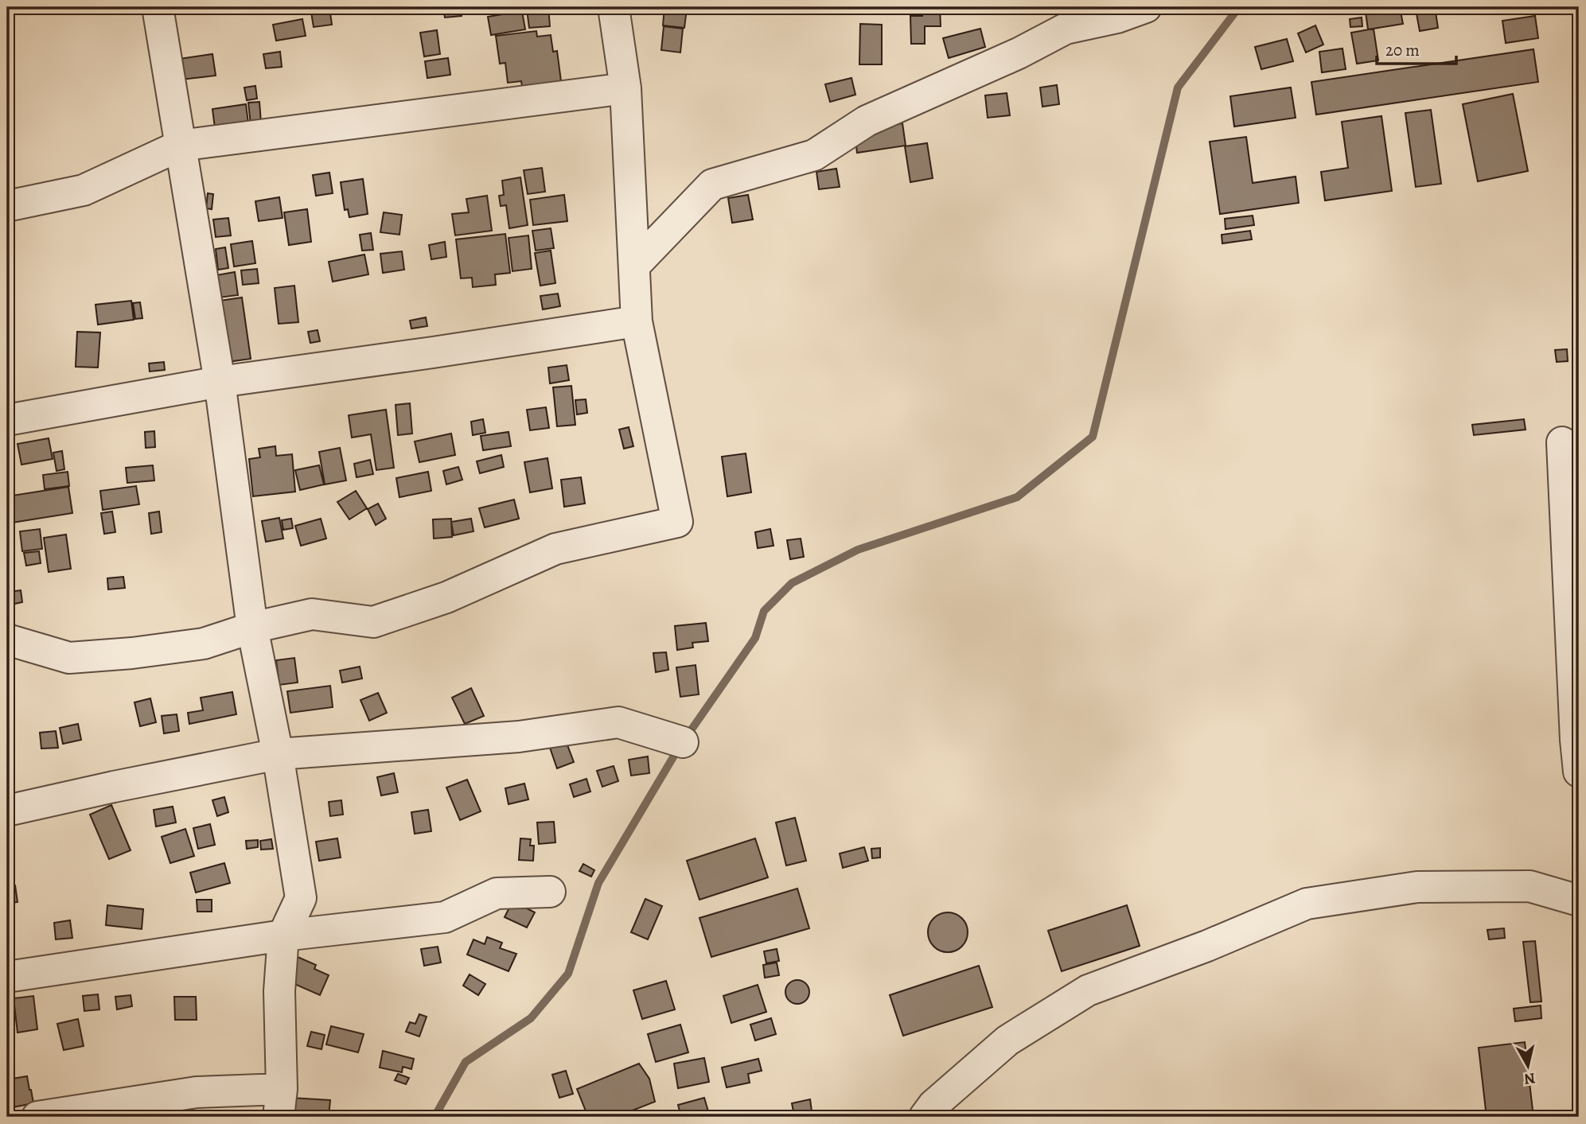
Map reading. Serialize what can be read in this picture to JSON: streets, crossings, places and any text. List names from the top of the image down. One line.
{"scale_bar":"20 m","north":"bottom"}
